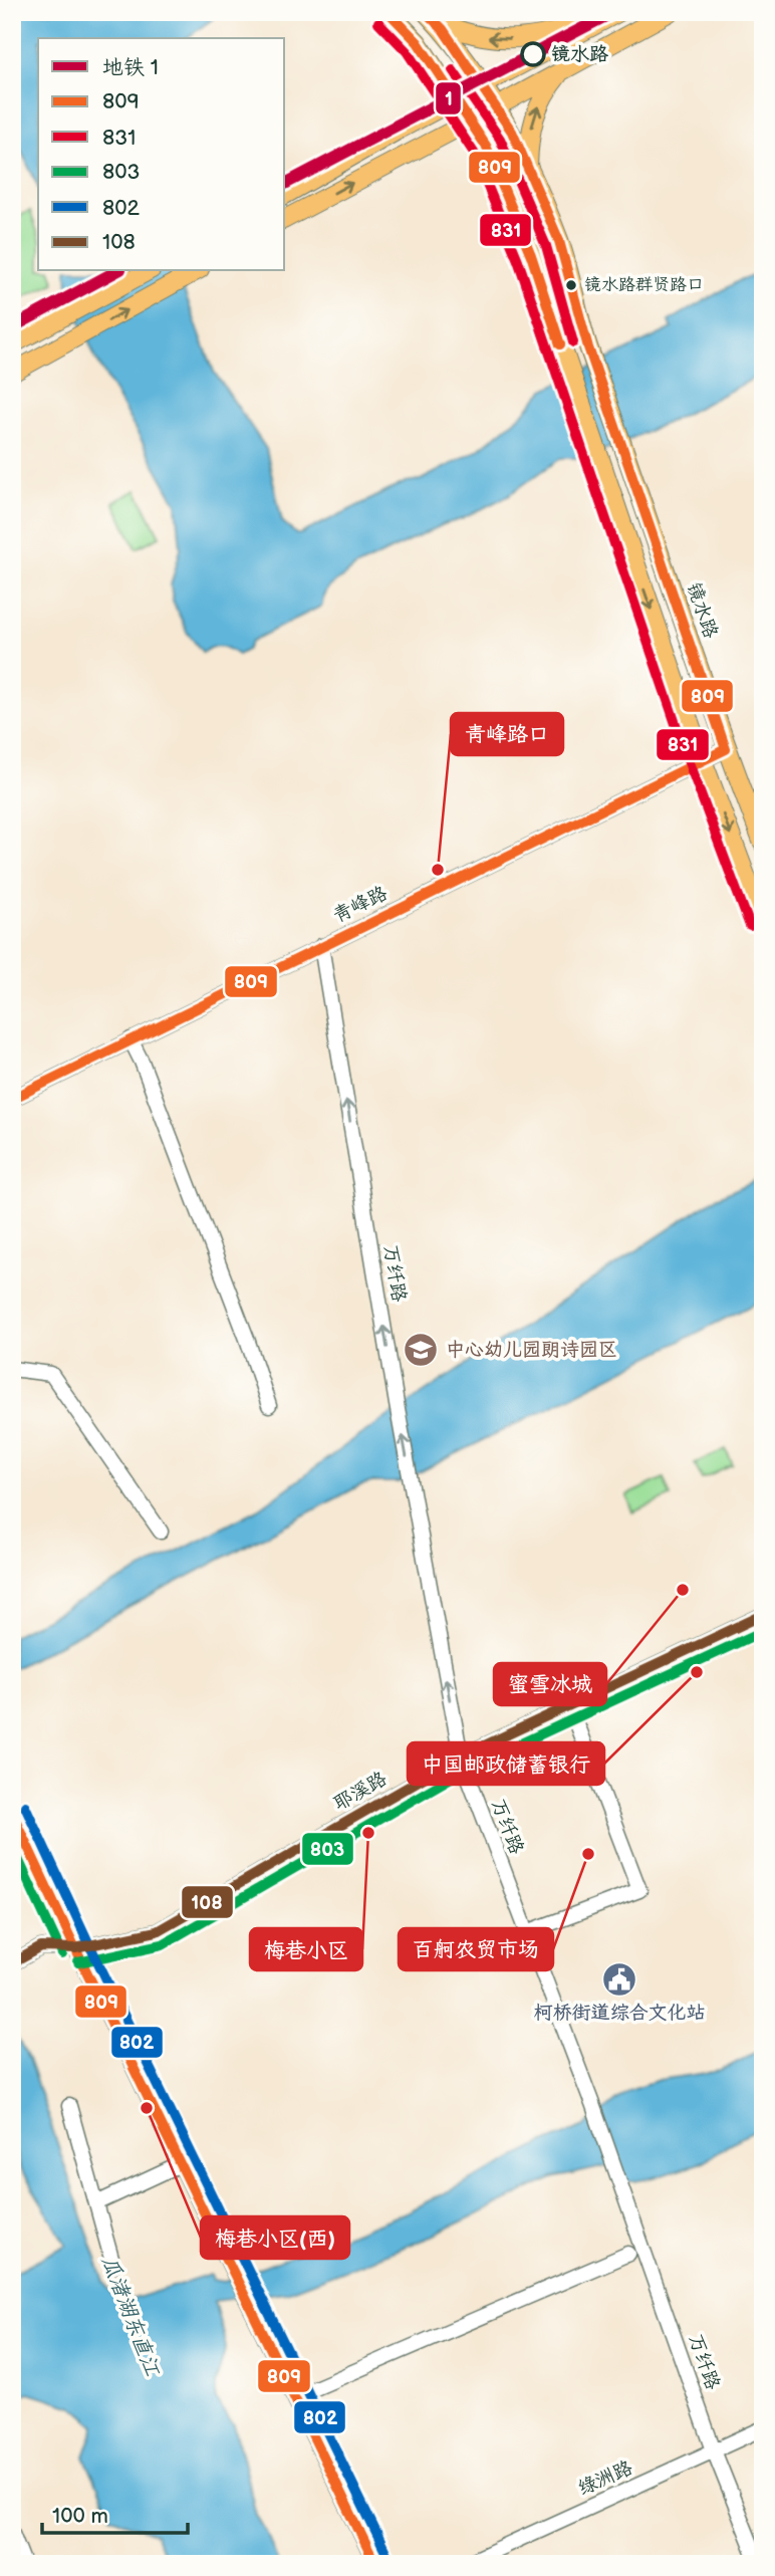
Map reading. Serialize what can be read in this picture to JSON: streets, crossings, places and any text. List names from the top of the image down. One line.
{"streets":{"main road":["镜水路"],"street":["青峰路","万纤路","耶溪路","绿洲路"]},"crossings":[["镜水路","青峰路"],["青峰路","万纤路"],["万纤路","耶溪路"],["万纤路","绿洲路"]],"one_way":["万纤路"],"water":["瓜渚湖东直江"],"places":{"other":["镜水路","镜水路群贤路口","青峰路口","蜜雪冰城","中国邮政储蓄银行","梅巷小区","百舸农贸市场","梅巷小区(西)"],"school or university":["中心幼儿园朗诗园区"],"public building":["柯桥街道综合文化站"]},"lines":["metro line 1","transit line 809","transit line 831","transit line 108","transit line 803","transit line 802"],"legend":["地铁 1","809","831","803","802","108"],"scale_bar":"100 m"}
